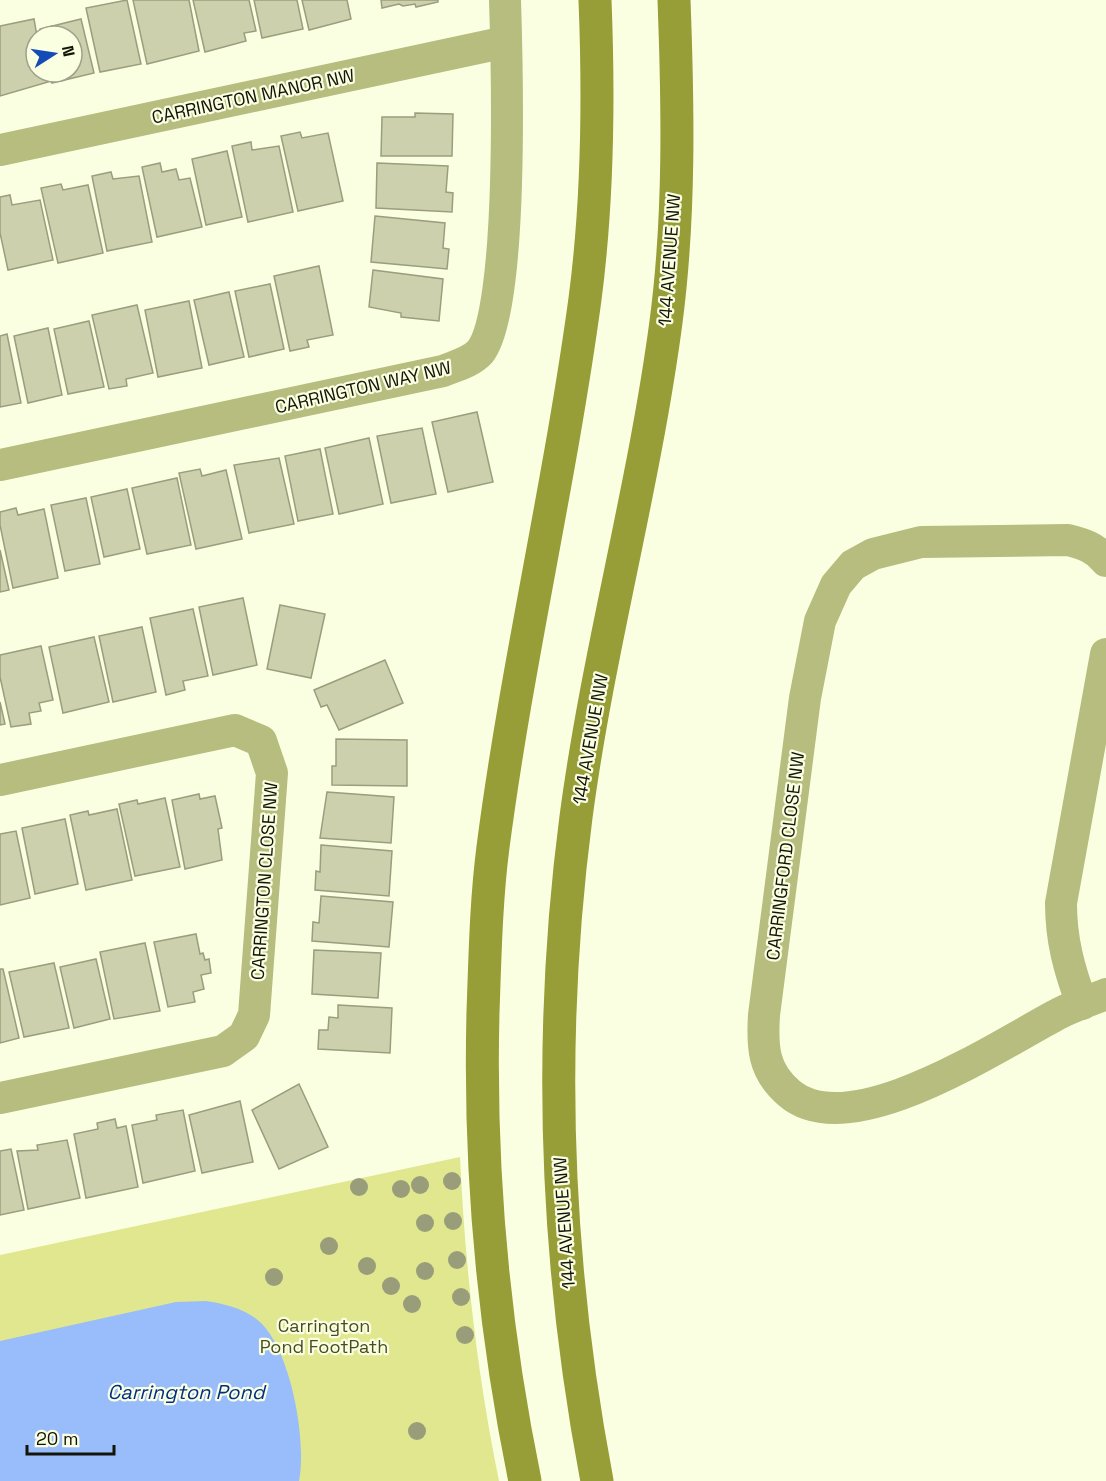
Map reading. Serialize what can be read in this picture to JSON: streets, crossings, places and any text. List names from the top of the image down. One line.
{"streets":{"main road":["144 AVENUE NW"],"street":["CARRINGTON MANOR NW","CARRINGTON WAY NW","CARRINGFORD CLOSE NW","CARRINGTON CLOSE NW"]},"crossings":[["CARRINGTON MANOR NW","CARRINGTON WAY NW"]],"water":["Carrington Pond"],"parks":["Carrington Pond FootPath"],"scale_bar":"20 m","north":"right"}
